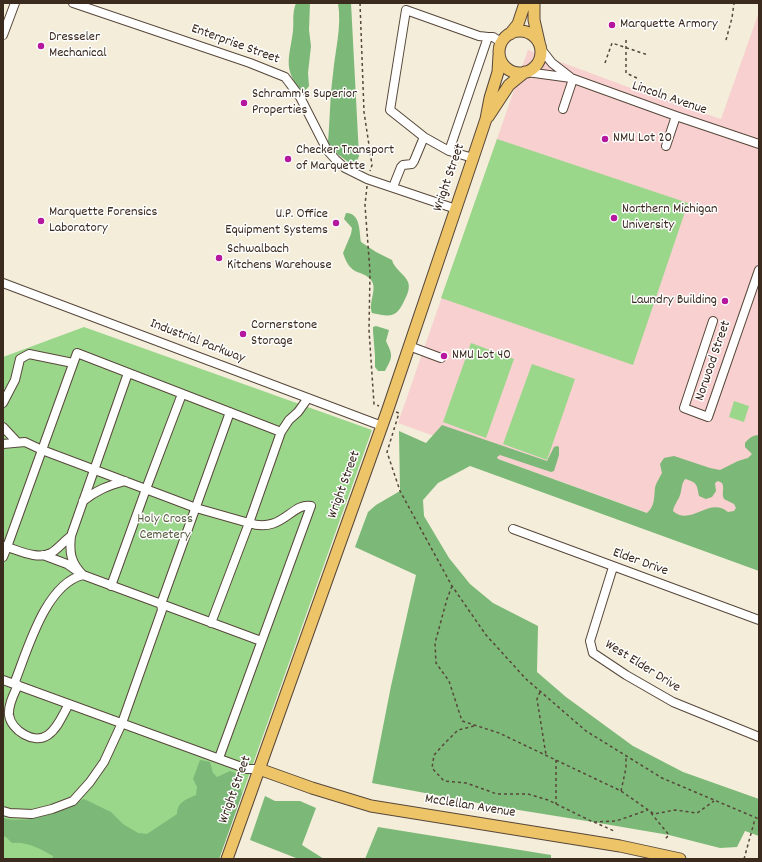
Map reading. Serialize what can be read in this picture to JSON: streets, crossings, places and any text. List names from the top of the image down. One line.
{"streets":{"main road":["Wright Street","McClellan Avenue"],"street":["Enterprise Street","Lincoln Avenue","Industrial Parkway","Norwood Street","Elder Drive","West Elder Drive"]},"crossings":[["Enterprise Street","Wright Street"],["Lincoln Avenue","Wright Street"],["Wright Street","Industrial Parkway"],["Wright Street","McClellan Avenue"],["Elder Drive","West Elder Drive"]],"parks":["Holy Cross Cemetery"],"places":["Marquette Armory","Dresseler Mechanical","Schramm's Superior Properties","NMU Lot 20","Checker Transport of Marquette","Northern Michigan University","Marquette Forensics Laboratory","U.P. Office Equipment Systems","Schwalbach Kitchens Warehouse","Laundry Building","Cornerstone Storage","NMU Lot 40"]}
